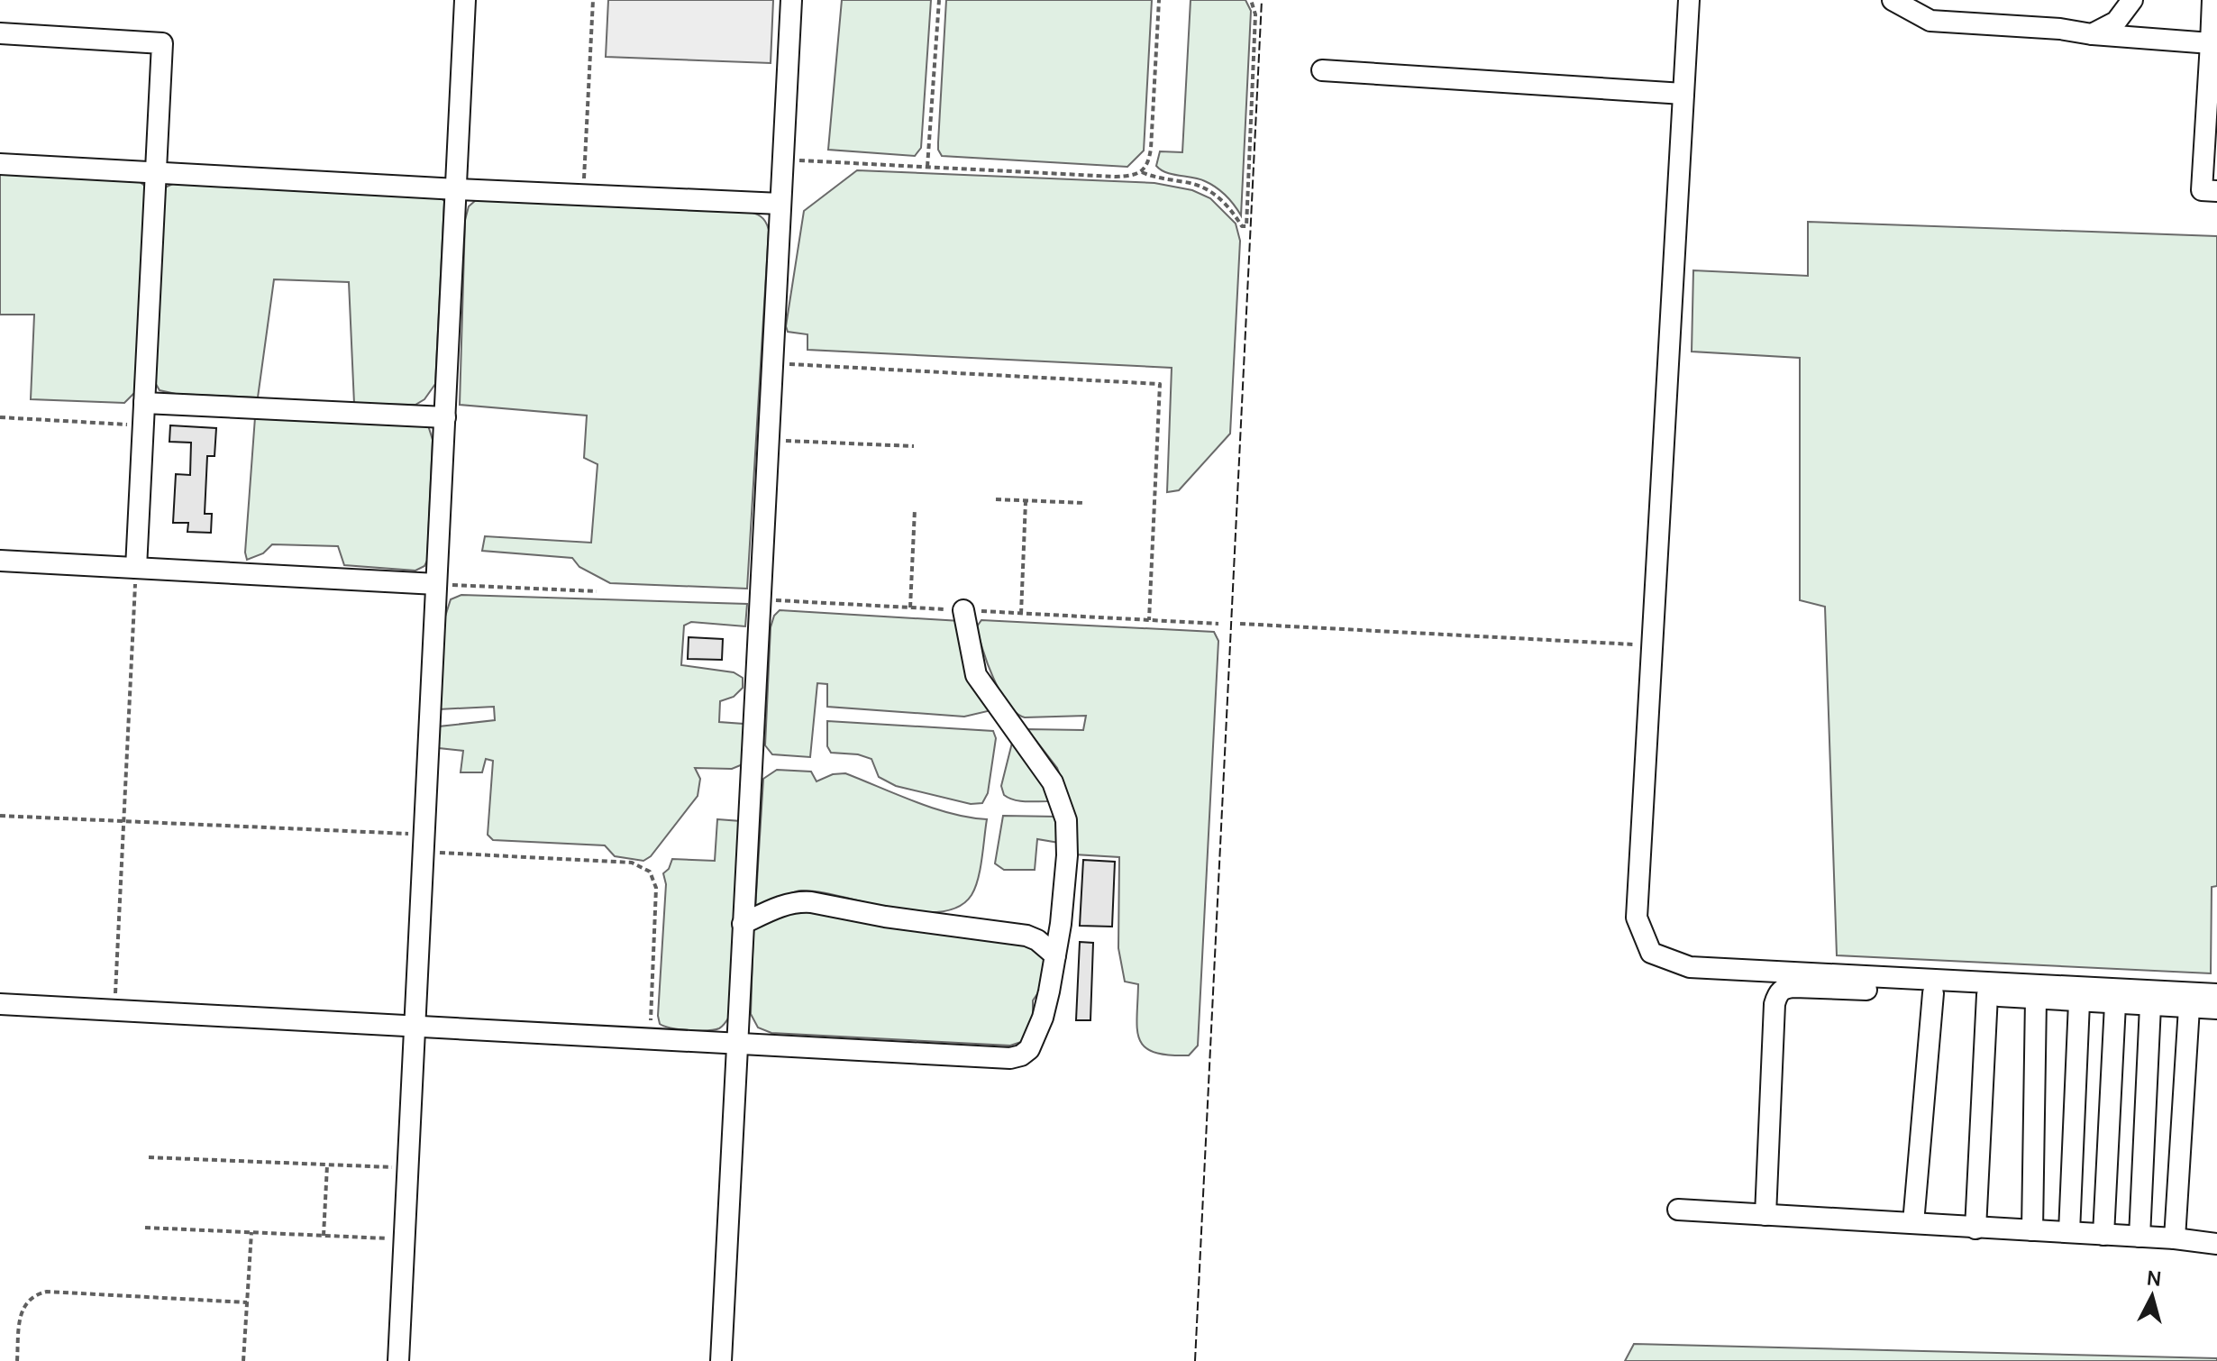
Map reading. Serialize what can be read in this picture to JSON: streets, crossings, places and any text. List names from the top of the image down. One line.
{"north":"top"}
